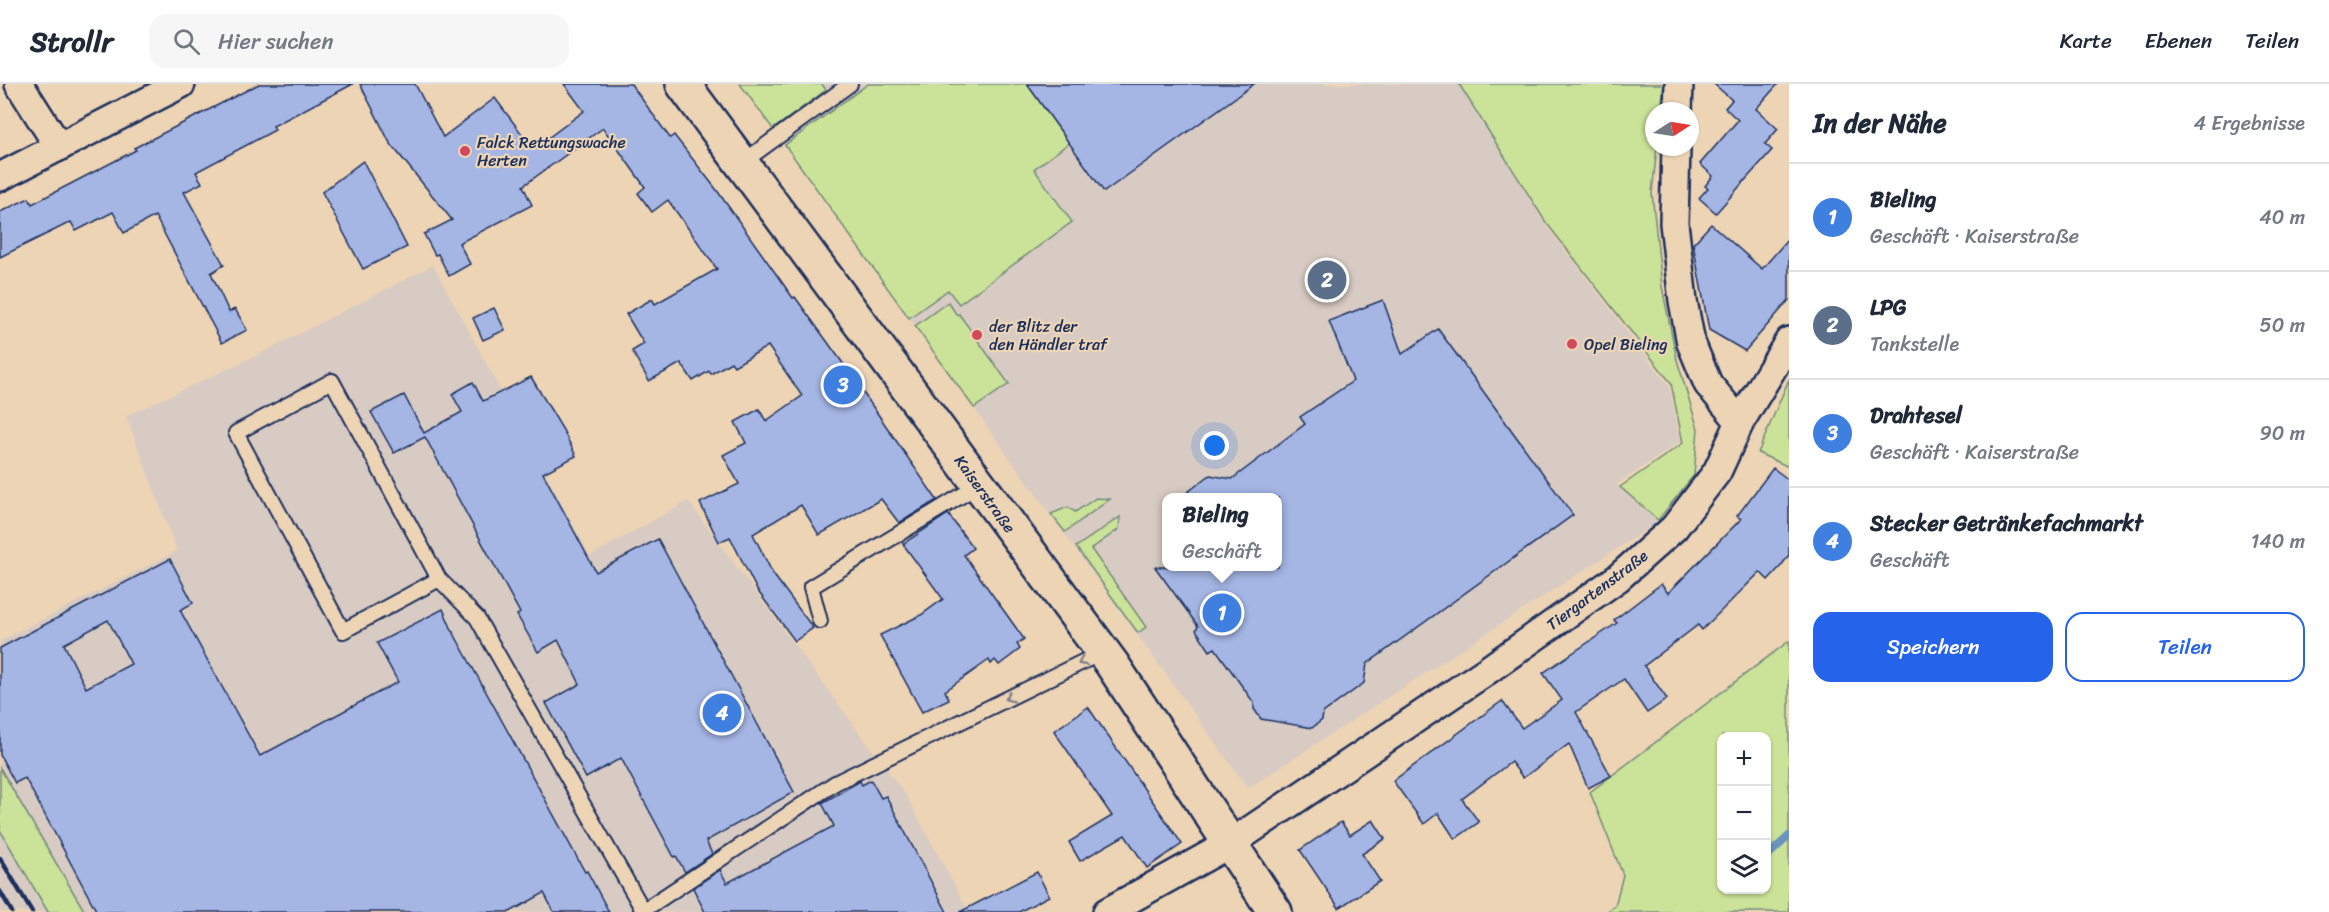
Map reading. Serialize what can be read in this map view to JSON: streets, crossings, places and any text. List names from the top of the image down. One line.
{"streets":{"main road":["Kaiserstraße"],"street":["Tiergartenstraße"]},"crossings":[["Kaiserstraße","Tiergartenstraße"]],"places":["Falck Rettungswache Herten","der Blitz der den Händler traf","Opel Bieling"],"north":"right","page":{"header":"Strollr","search":"Hier suchen","nav":["Karte","Ebenen","Teilen"],"heading":["In der Nähe","4 Ergebnisse"],"list":[{"mark":"1","name":"Bieling","note":"Geschäft · Kaiserstraße","value":"40 m"},{"mark":"2","name":"LPG","note":"Tankstelle","value":"50 m"},{"mark":"3","name":"Drahtesel","note":"Geschäft · Kaiserstraße","value":"90 m"},{"mark":"4","name":"Stecker Getränkefachmarkt","note":"Geschäft","value":"140 m"}],"pins":["2","3","1","4"],"popup":["Bieling","Geschäft"],"buttons":["Speichern","Teilen"],"map_buttons":["+","−"]}}
